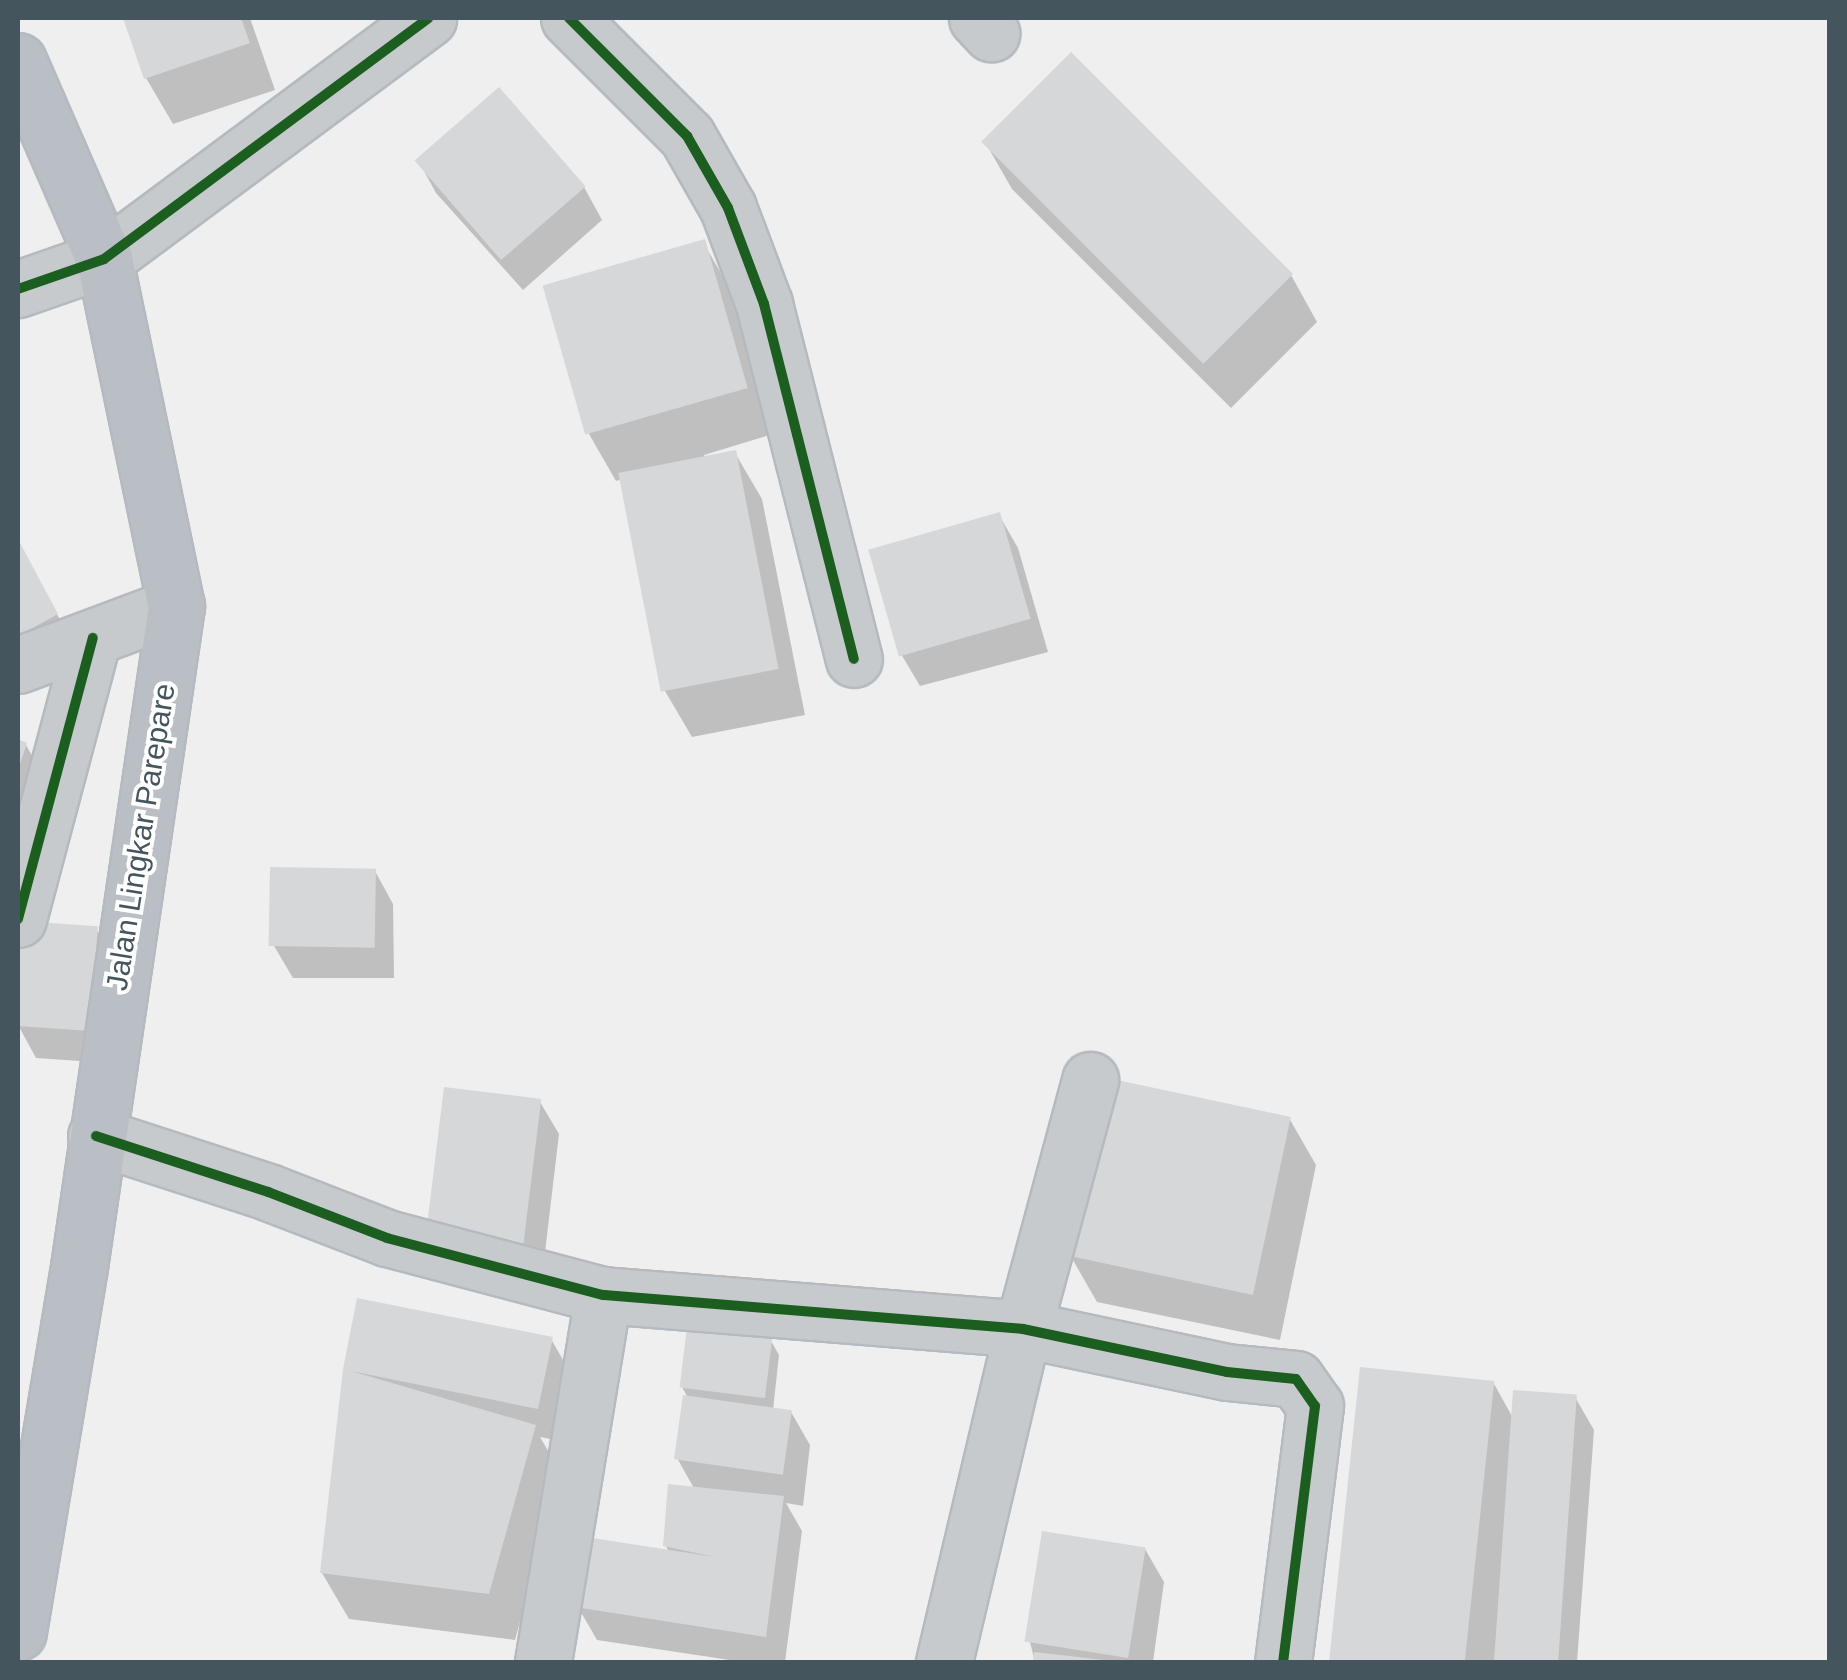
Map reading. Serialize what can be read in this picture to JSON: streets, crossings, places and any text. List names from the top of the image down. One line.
{"streets":{"highway":["Jalan Lingkar Parepare"]}}
